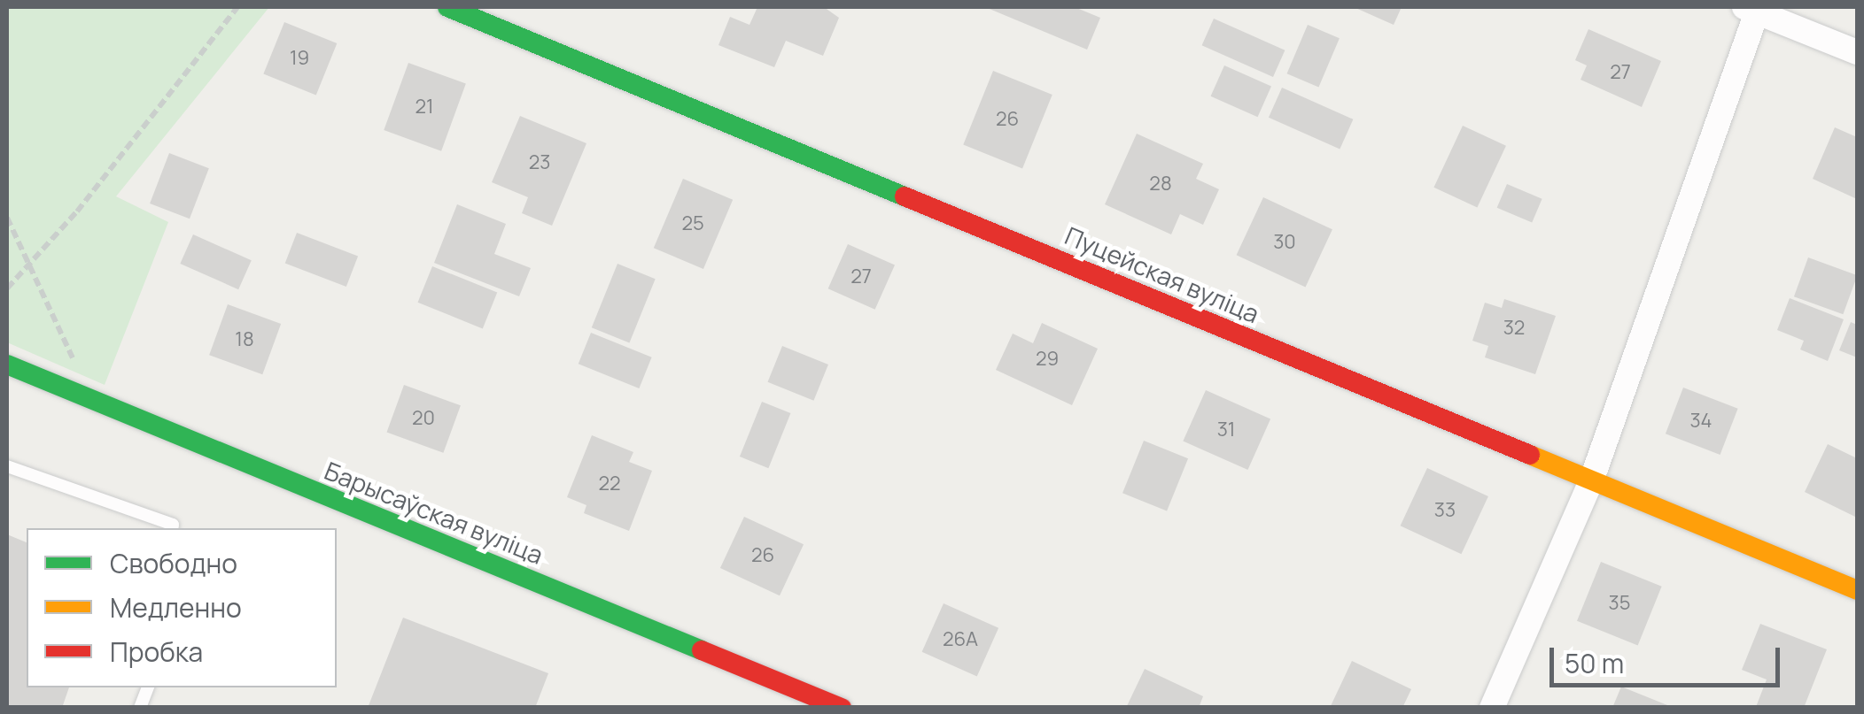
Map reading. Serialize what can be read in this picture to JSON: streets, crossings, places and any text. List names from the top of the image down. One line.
{"streets":{"street":["Пуцейская вуліца","Барысаўская вуліца"]},"house_numbers":["19","27","21","26","23","28","25","30","27","32","18","29","20","34","31","22","33","26","35","26А"],"legend":["Свободно","Медленно","Пробка"],"scale_bar":"50 m"}
